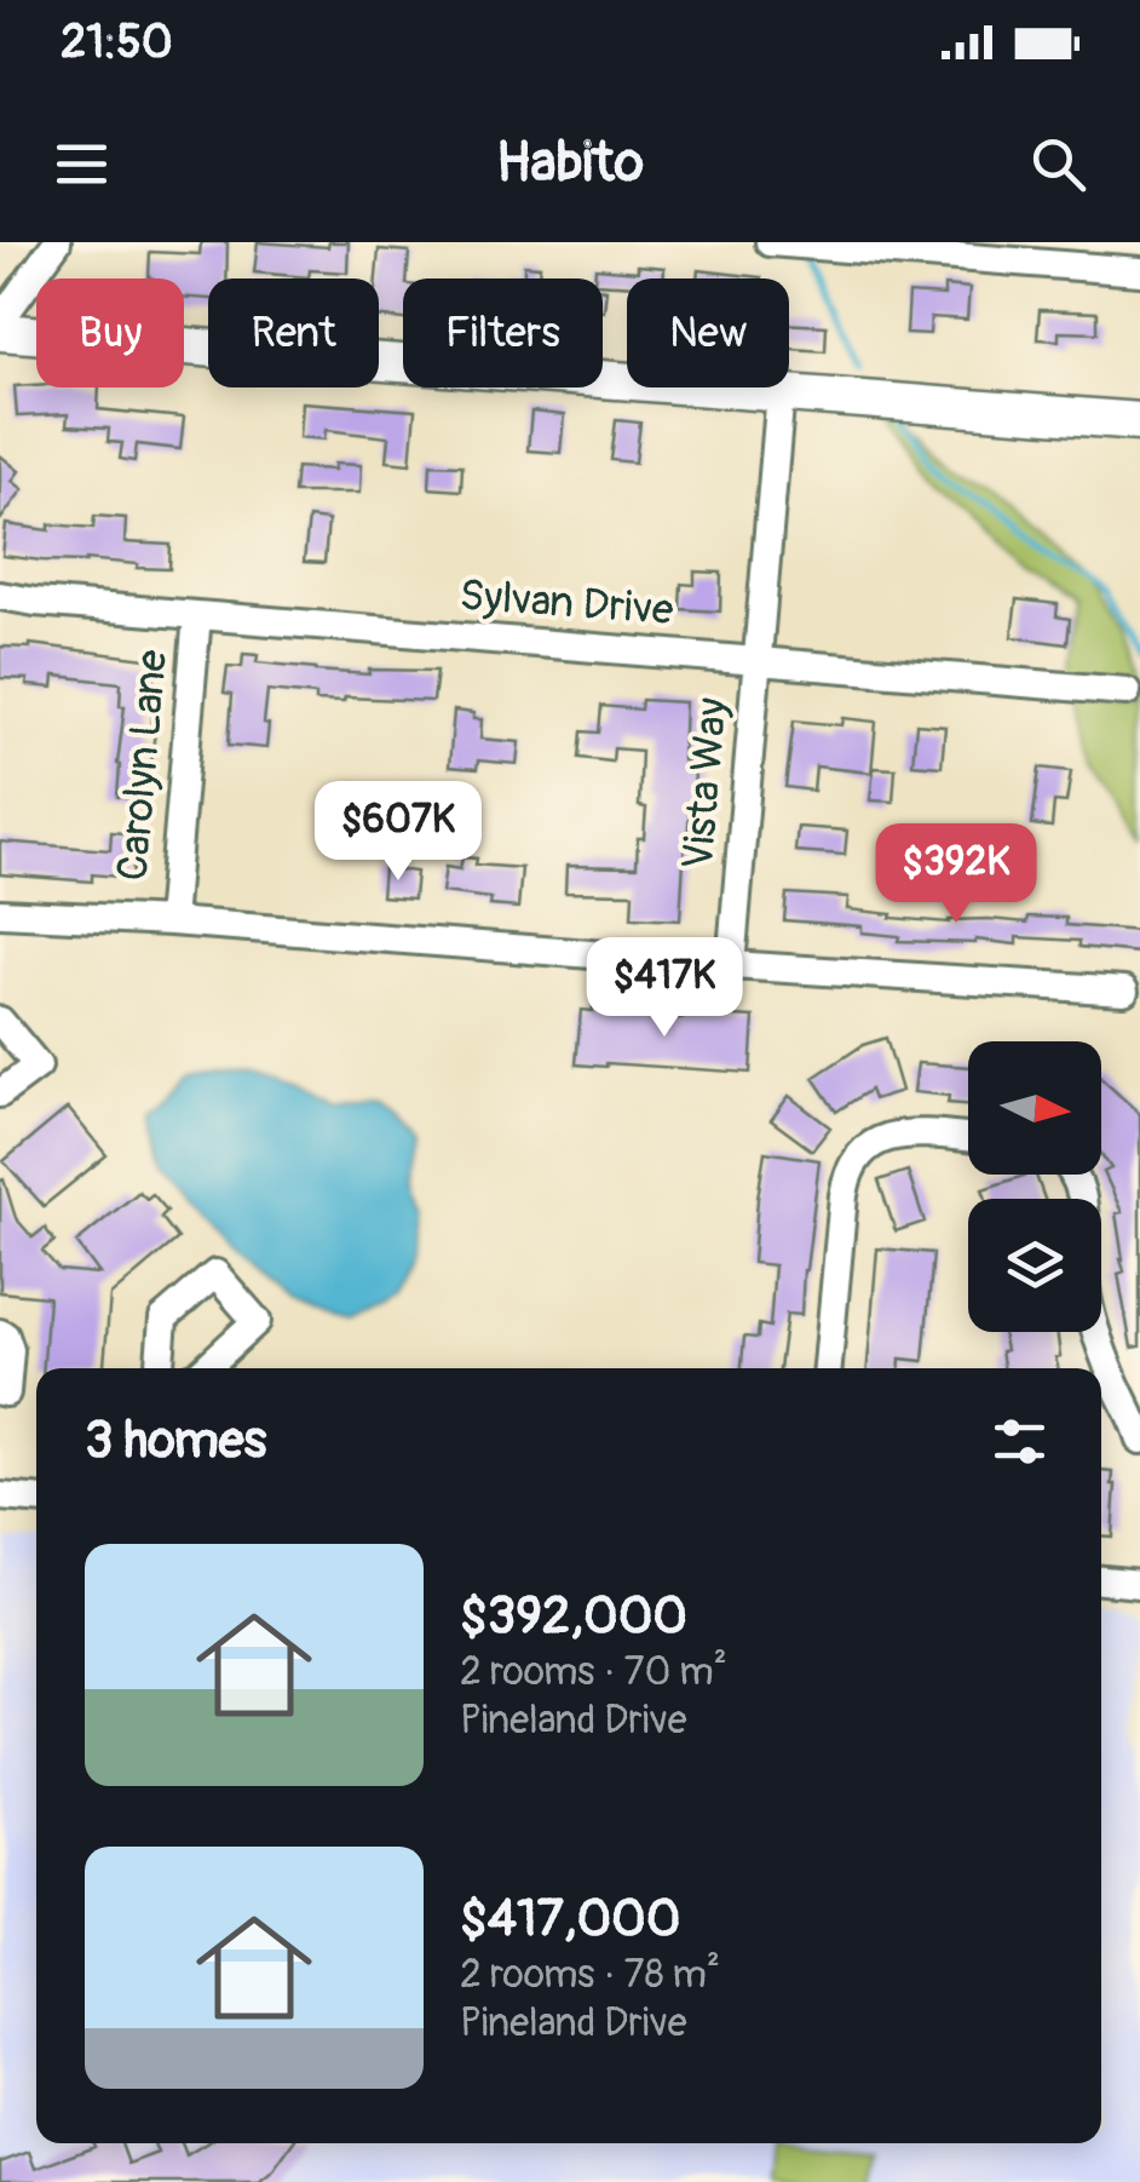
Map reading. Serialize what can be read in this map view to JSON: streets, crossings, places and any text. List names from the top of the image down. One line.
{"streets":{"street":["Sylvan Drive","Carolyn Lane","Vista Way"]},"crossings":[["Sylvan Drive","Carolyn Lane"],["Sylvan Drive","Vista Way"]],"north":"right","page":{"status":"21:50","header":"Habito","chip":["Buy","Rent","Filters","New"],"price":["$607K","$392K","$417K"],"heading":"3 homes","list":[{"name":"$392,000","note":"2 rooms · 70 m² · Pineland Drive"},{"name":"$417,000","note":"2 rooms · 78 m² · Pineland Drive"}]}}
